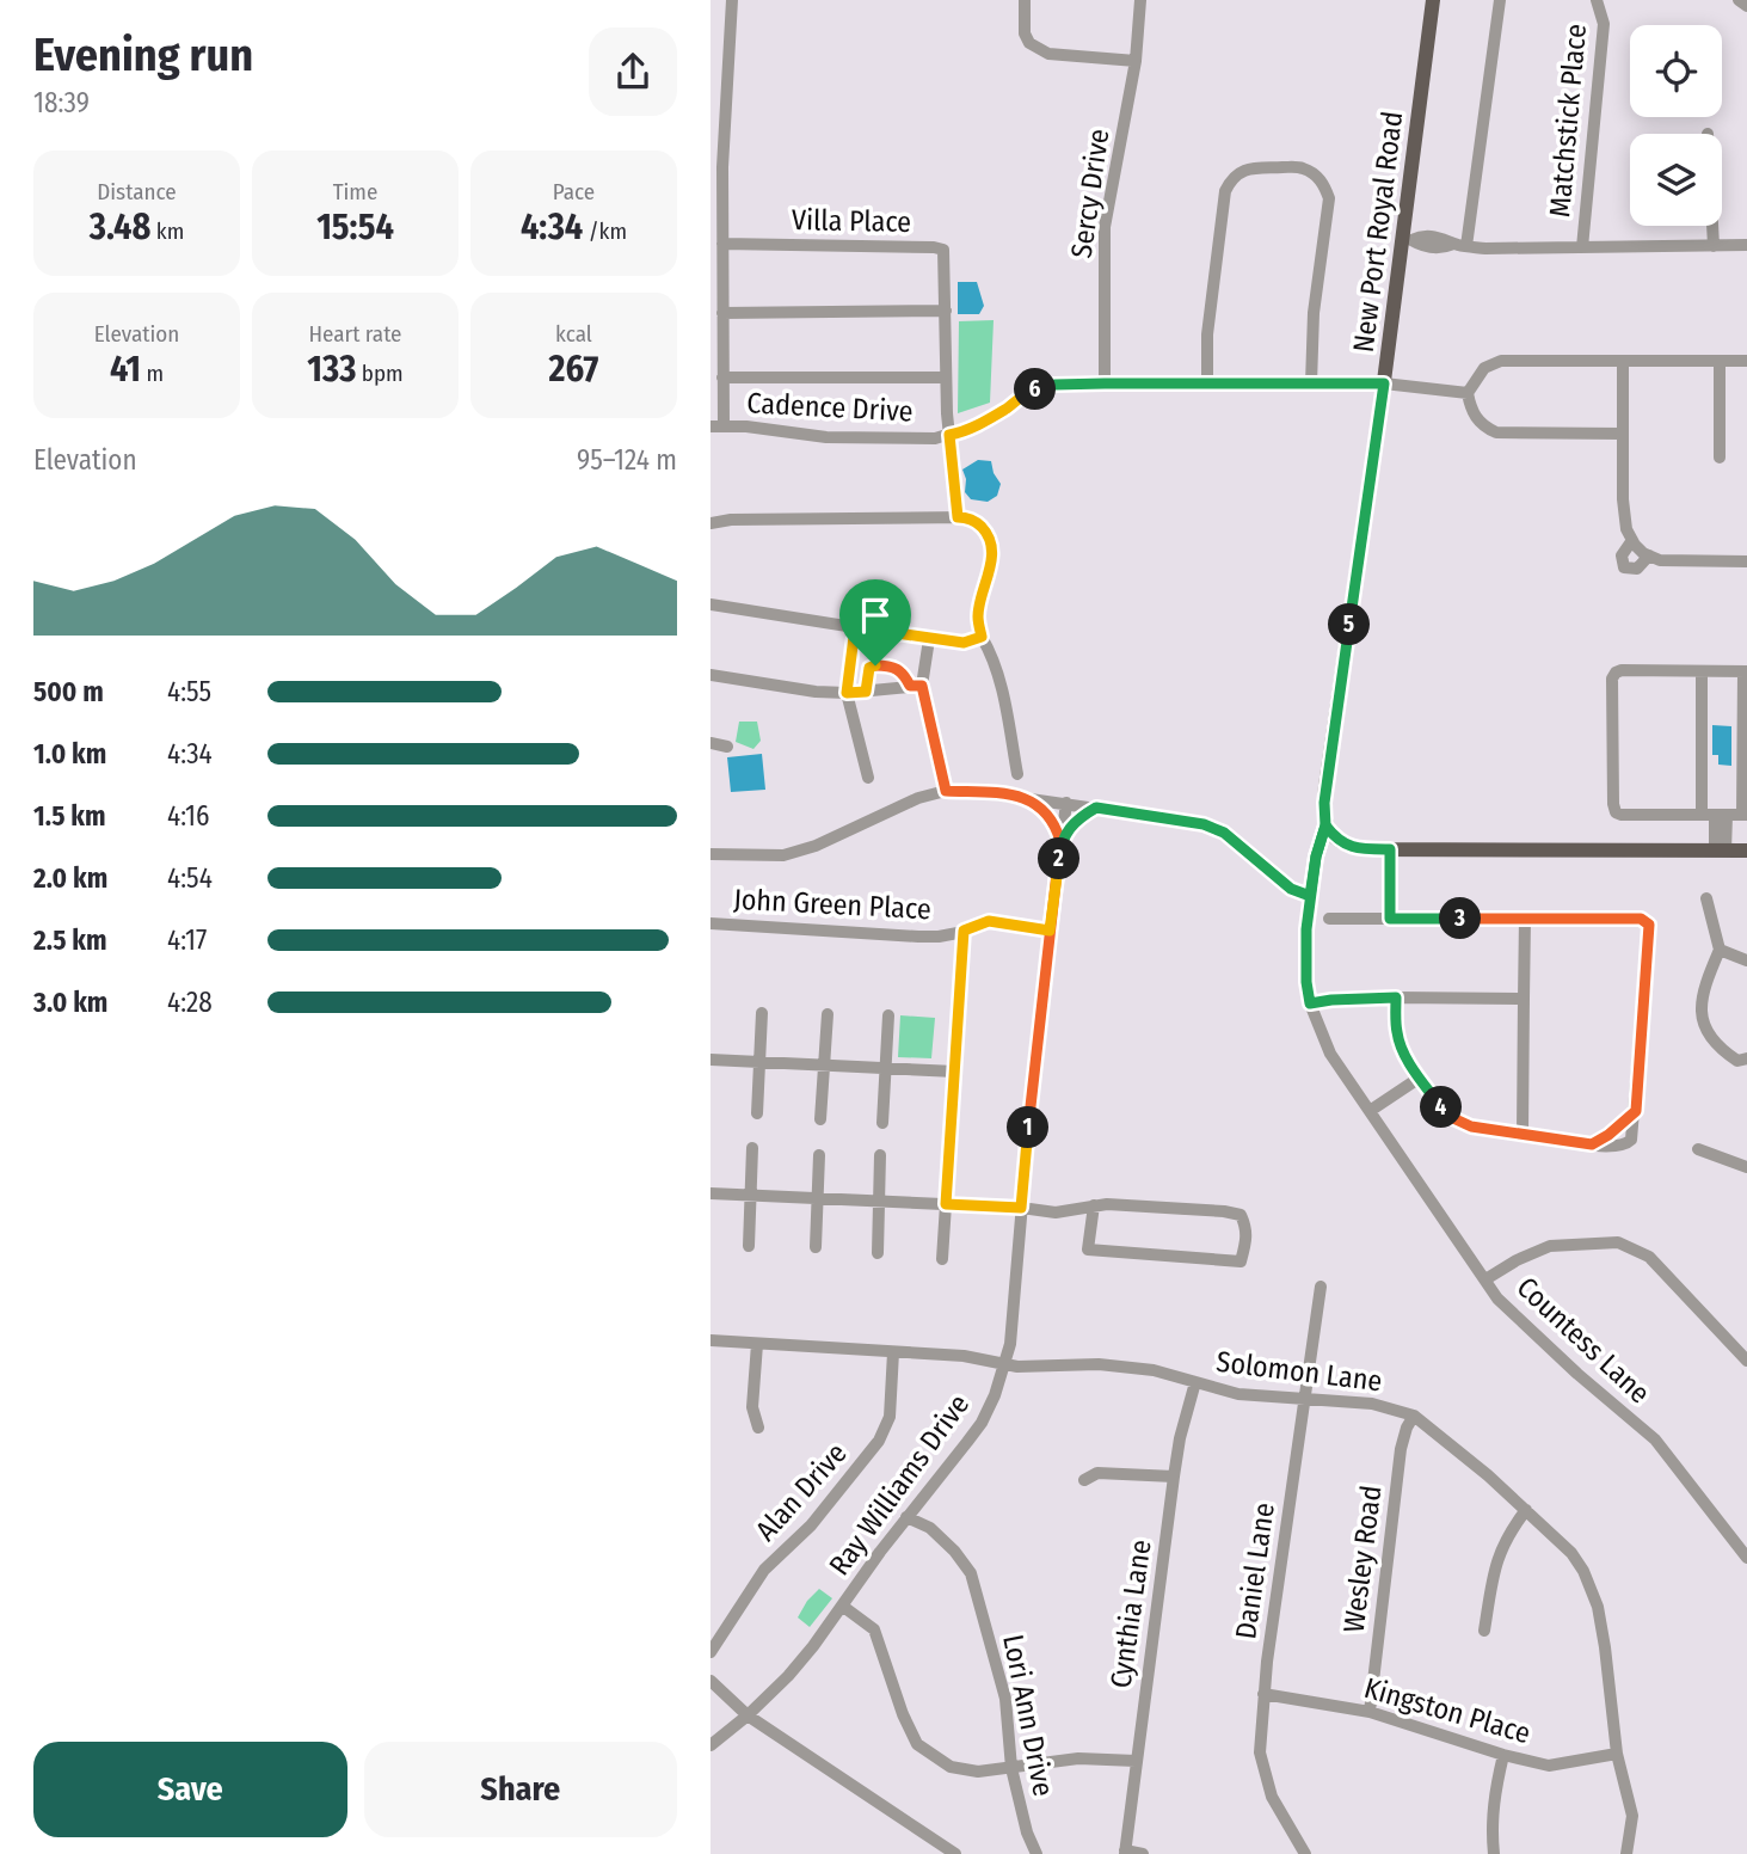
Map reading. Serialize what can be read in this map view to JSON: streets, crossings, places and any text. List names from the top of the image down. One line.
{"streets":{"main road":["New Port Royal Road"],"street":["Matchstick Place","Sercy Drive","Villa Place","Cadence Drive","John Green Place","Countess Lane","Solomon Lane","Ray Williams Drive","Alan Drive","Wesley Road","Daniel Lane","Cynthia Lane","Kingston Place","Lori Ann Drive"]},"crossings":[["Sercy Drive","Cadence Drive"],["Villa Place","Cadence Drive"],["New Port Royal Road","Cadence Drive"],["New Port Royal Road","Countess Lane"],["John Green Place","Ray Williams Drive"],["Solomon Lane","Ray Williams Drive"],["Solomon Lane","Alan Drive"],["Solomon Lane","Wesley Road"],["Solomon Lane","Daniel Lane"],["Solomon Lane","Cynthia Lane"],["Solomon Lane","Kingston Place"],["Ray Williams Drive","Lori Ann Drive"],["Wesley Road","Kingston Place"],["Daniel Lane","Kingston Place"]],"page":{"heading":["Evening run","18:39"],"stats":[["Distance","3.48 km"],["Time","15:54"],["Pace","4:34 /km"],["Elevation","41 m"],["Heart rate","133 bpm"],["kcal","267"]],"pins":["6","5","2","3","4","1"],"chart":["Elevation","95–124 m"],"list":[{"name":"500 m","note":"4:55"},{"name":"1.0 km","note":"4:34"},{"name":"1.5 km","note":"4:16"},{"name":"2.0 km","note":"4:54"},{"name":"2.5 km","note":"4:17"},{"name":"3.0 km","note":"4:28"}],"buttons":["Save","Share"]}}
